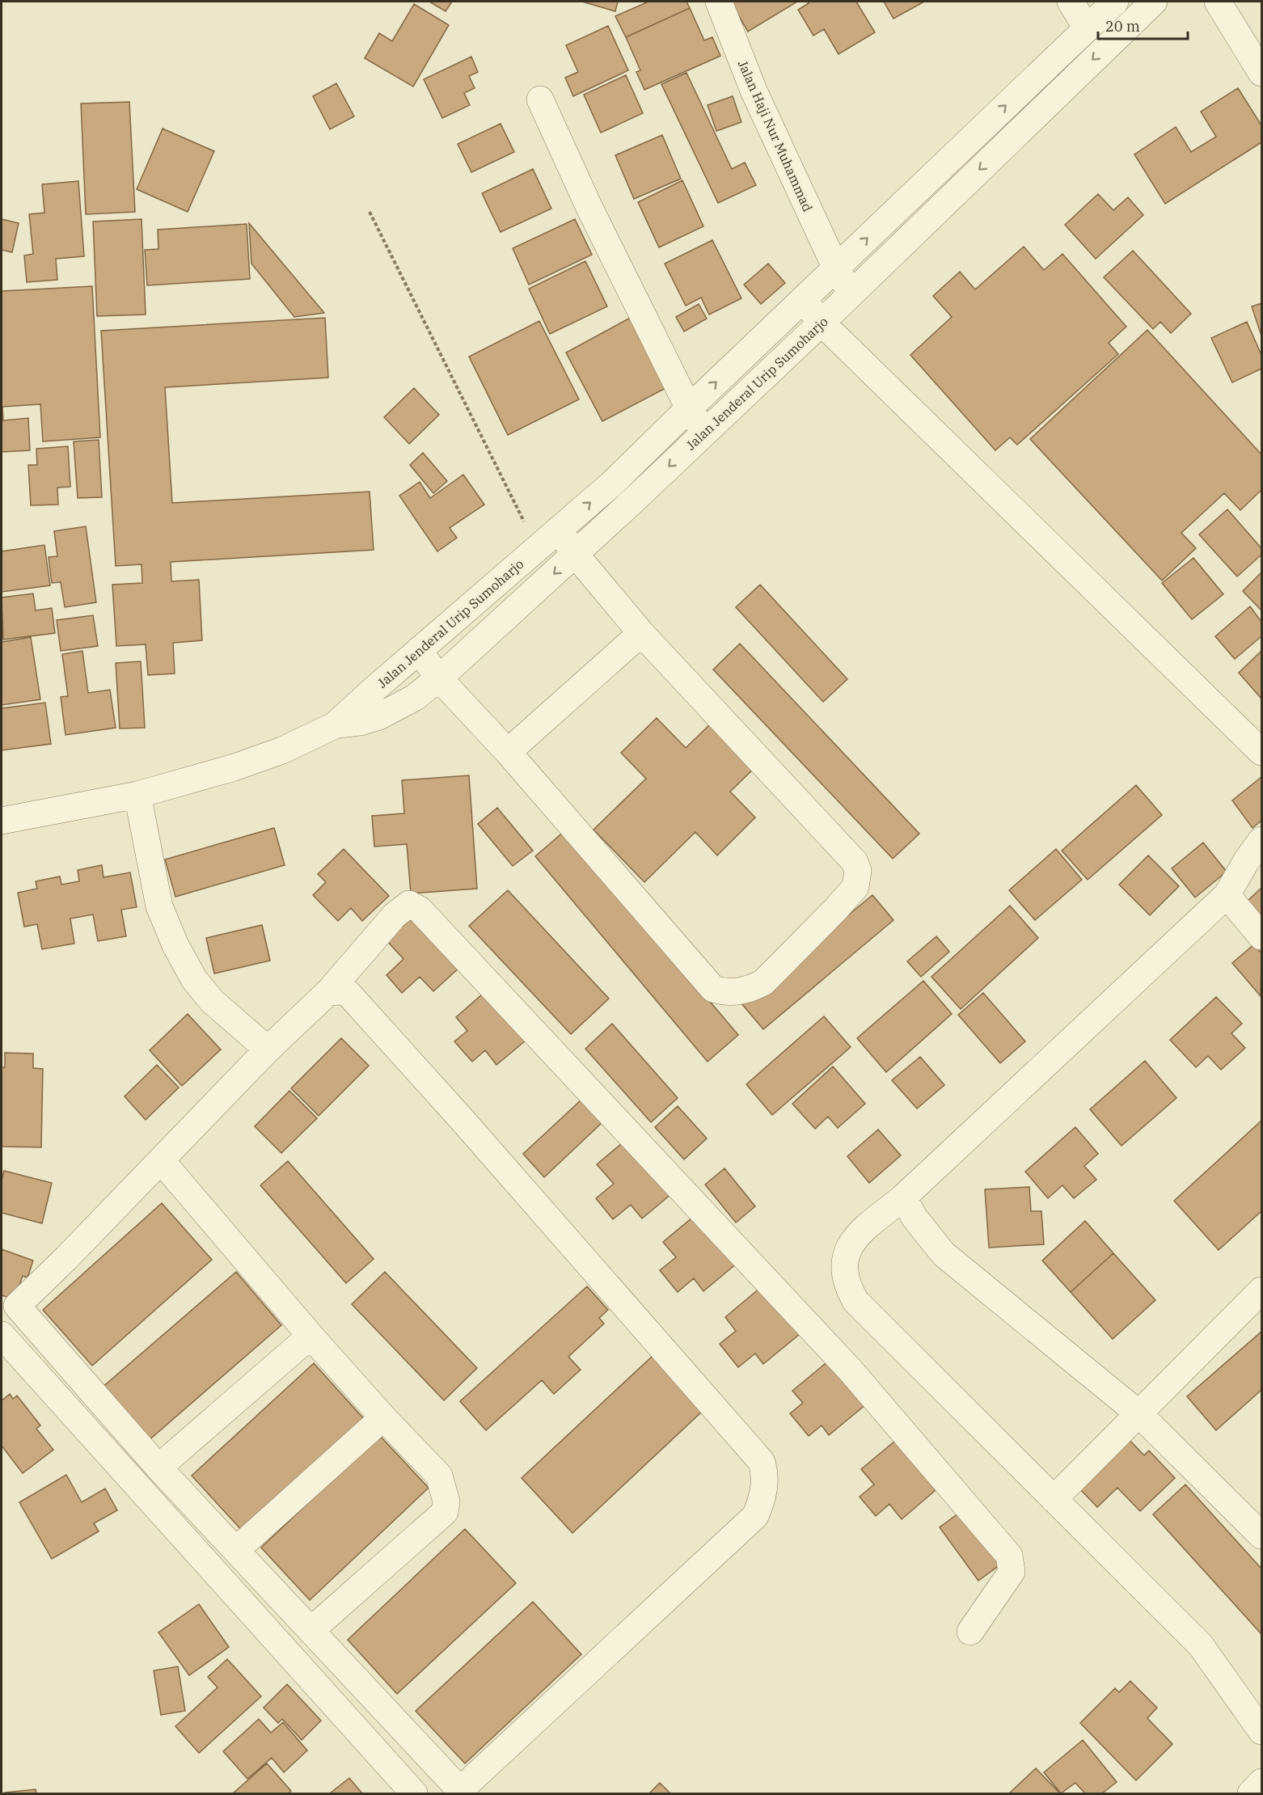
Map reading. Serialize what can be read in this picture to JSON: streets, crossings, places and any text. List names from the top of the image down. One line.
{"streets":{"street":["Jalan Haji Nur Muhammad","Jalan Jenderal Urip Sumoharjo"]},"crossings":[["Jalan Haji Nur Muhammad","Jalan Jenderal Urip Sumoharjo"]],"scale_bar":"20 m"}
